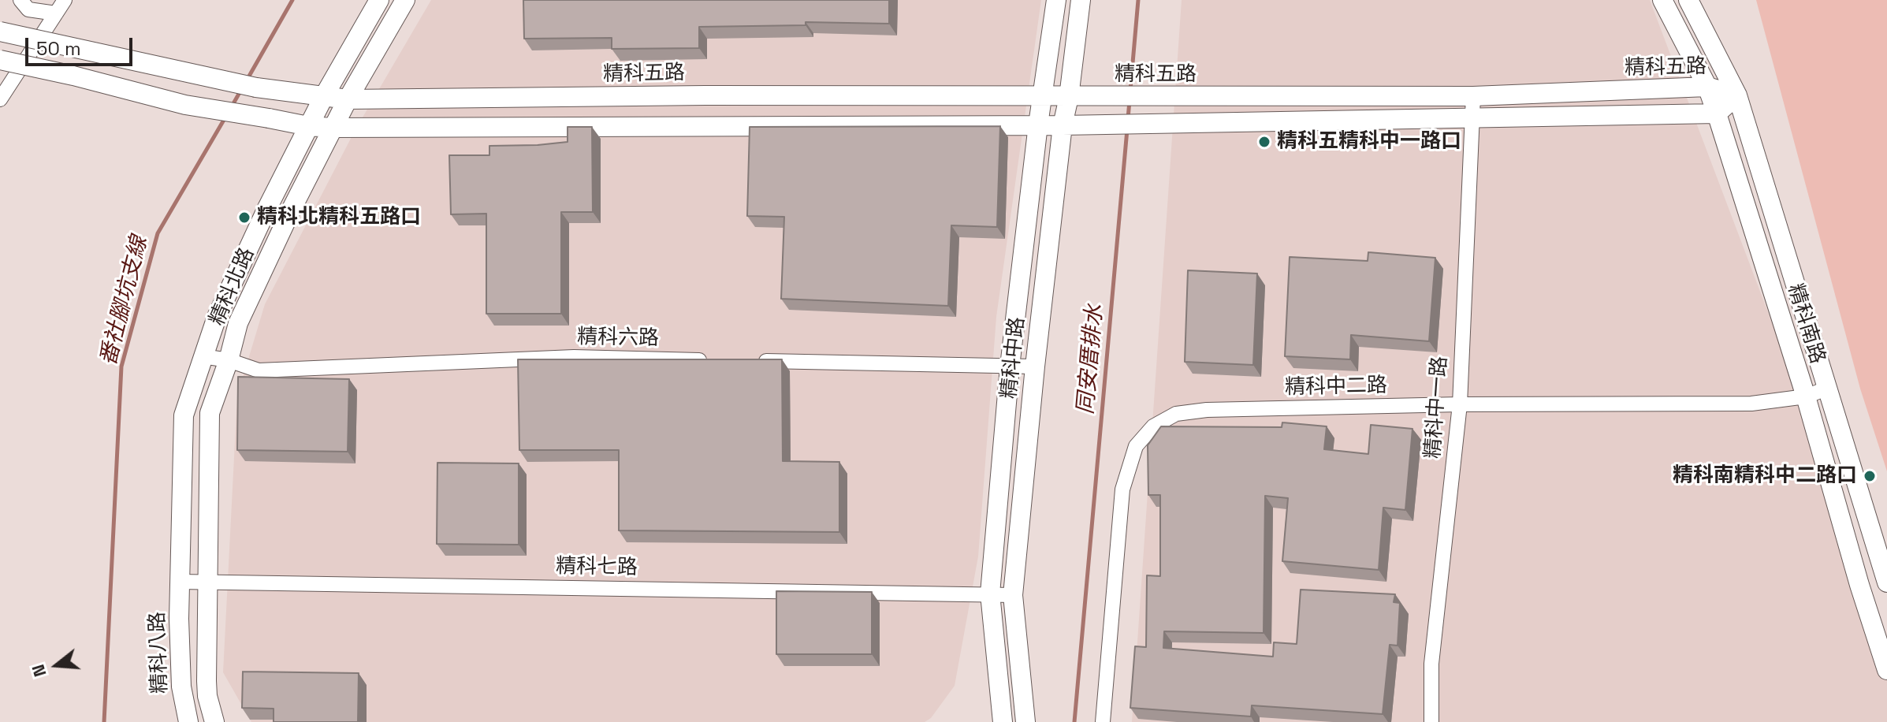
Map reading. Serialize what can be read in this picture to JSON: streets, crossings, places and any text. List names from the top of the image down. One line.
{"streets":{"street":["精科五路","精科北路","精科南路","精科六路","精科中路","精科中二路","精科中一路","精科七路","精科八路"]},"crossings":[["精科五路","精科北路"],["精科五路","精科南路"],["精科五路","精科中路"],["精科五路","精科中一路"],["精科北路","精科六路"],["精科北路","精科七路"],["精科北路","精科八路"],["精科南路","精科中二路"],["精科中路","精科七路"],["精科中二路","精科中一路"],["精科七路","精科八路"]],"water":["番社腳坑支線","同安厝排水"],"places":["精科五精科中一路口","精科北精科五路口","精科南精科中二路口"],"scale_bar":"50 m","north":"left"}
